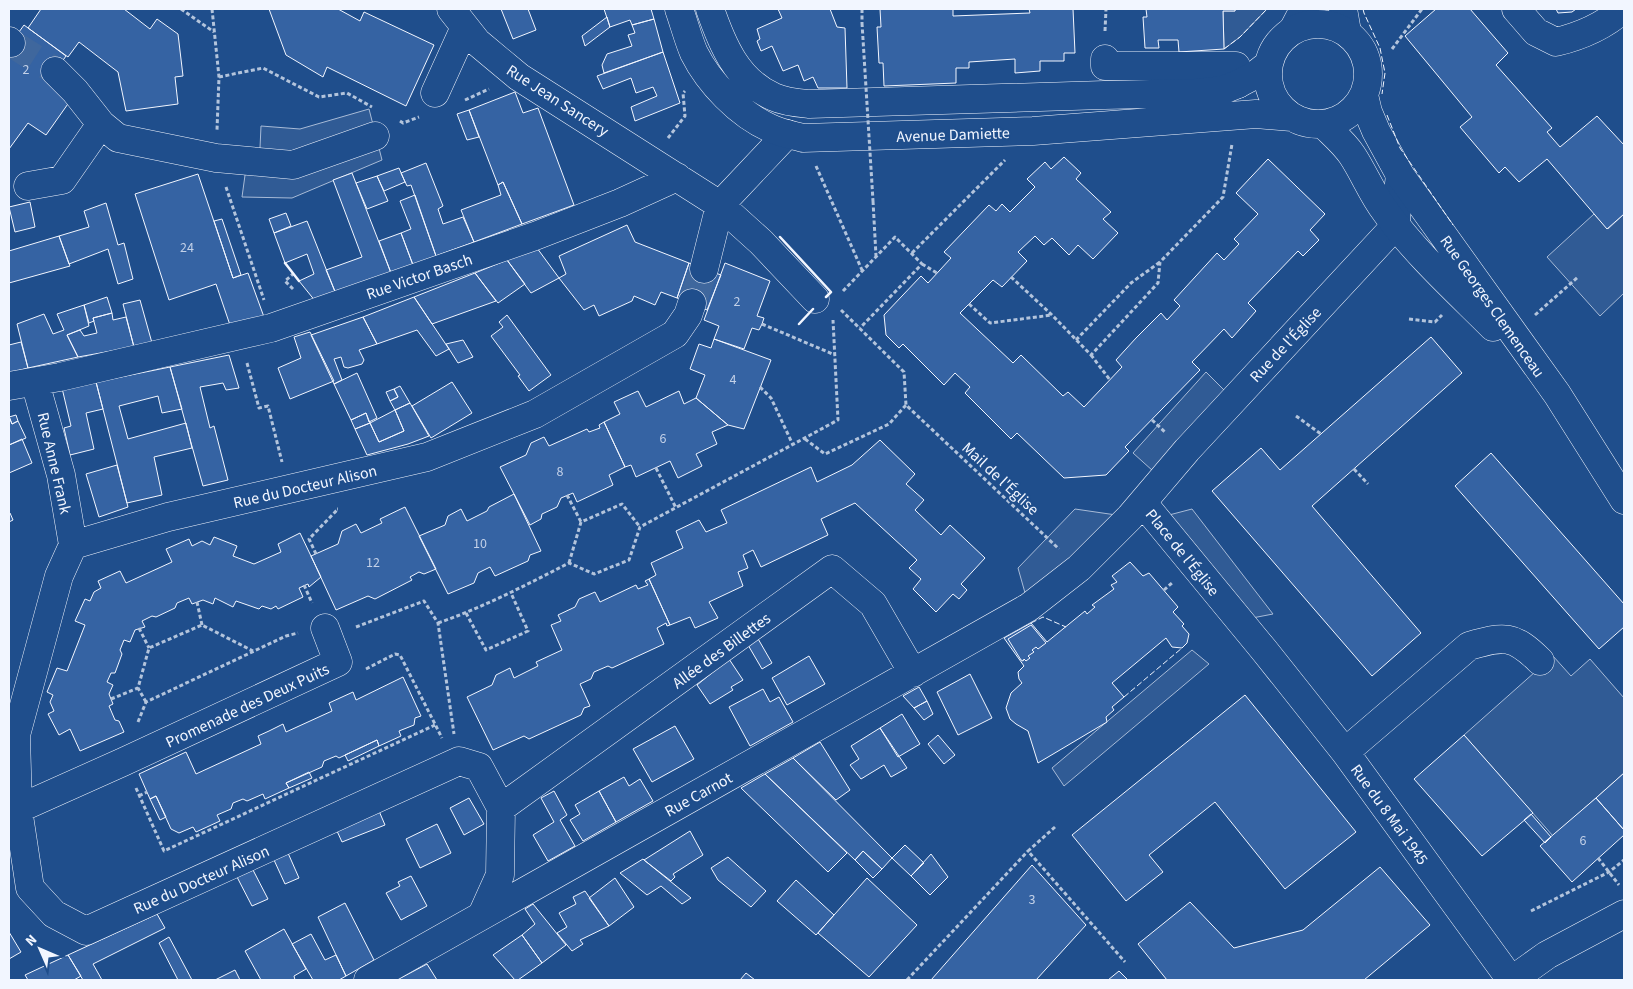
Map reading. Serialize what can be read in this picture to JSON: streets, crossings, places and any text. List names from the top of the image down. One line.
{"streets":{"street":["Rue Jean Sancery","Avenue Damiette","Rue Victor Basch","Rue Georges Clemenceau","Rue de l'Église","Rue Anne Frank","Rue du Docteur Alison","Place de l'Église","Allée des Billettes","Promenade des Deux Puits","Rue Carnot","Rue du 8 Mai 1945"],"path":["Mail de l'Église"]},"crossings":[["Rue Jean Sancery","Rue Victor Basch"],["Avenue Damiette","Rue Georges Clemenceau"],["Rue Victor Basch","Rue Anne Frank"],["Rue Georges Clemenceau","Rue de l'Église"],["Rue de l'Église","Place de l'Église"],["Rue Anne Frank","Rue du Docteur Alison"],["Mail de l'Église","Place de l'Église"],["Rue du Docteur Alison","Promenade des Deux Puits"],["Place de l'Église","Rue Carnot"],["Place de l'Église","Rue du 8 Mai 1945"],["Allée des Billettes","Rue Carnot"]],"house_numbers":["2","24","2","4","6","8","10","12","6","3"],"north":"top left"}
